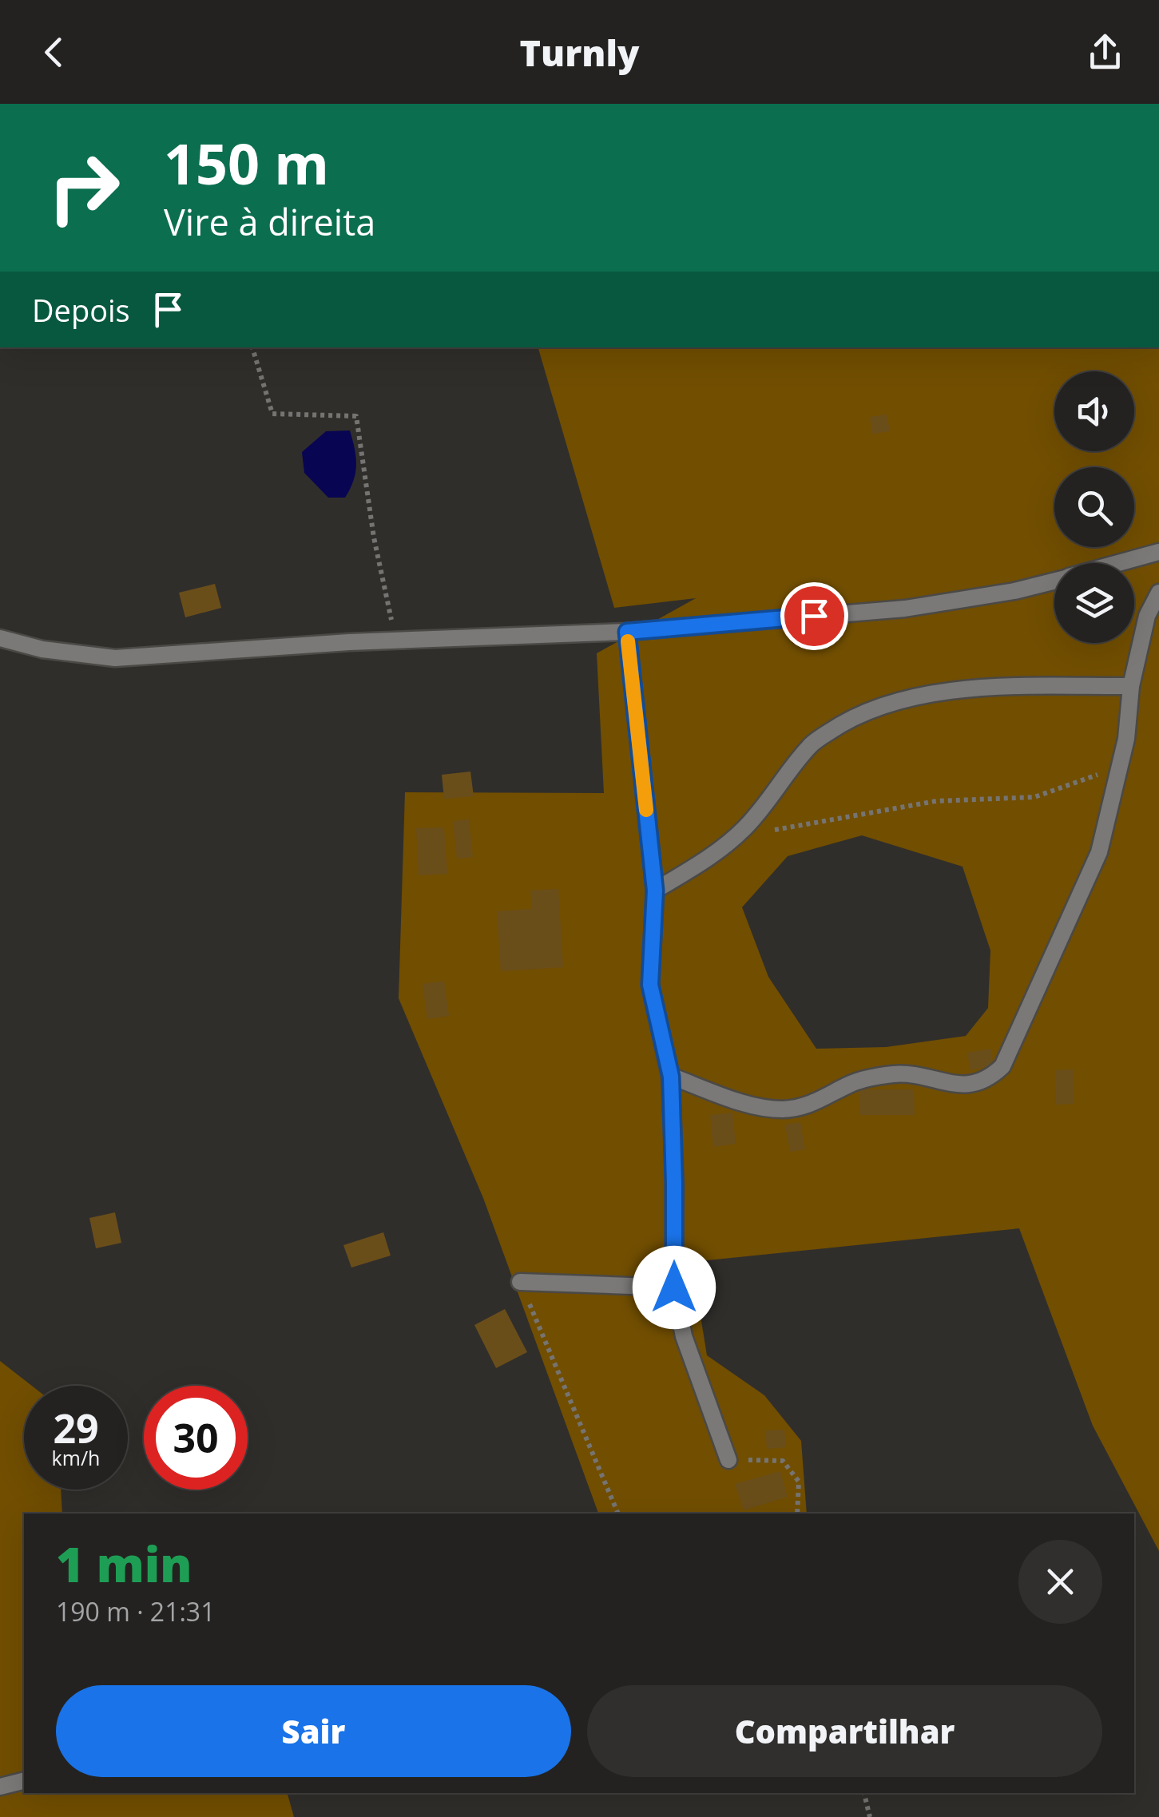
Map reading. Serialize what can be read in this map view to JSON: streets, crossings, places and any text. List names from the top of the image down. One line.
{"page":{"header":"Turnly","turn":["150 m","Vire à direita"],"then":"Depois","speed":"29 km/h","limit":"30","heading":["1 min","190 m · 21:31"],"buttons":["Sair","Compartilhar"]}}
